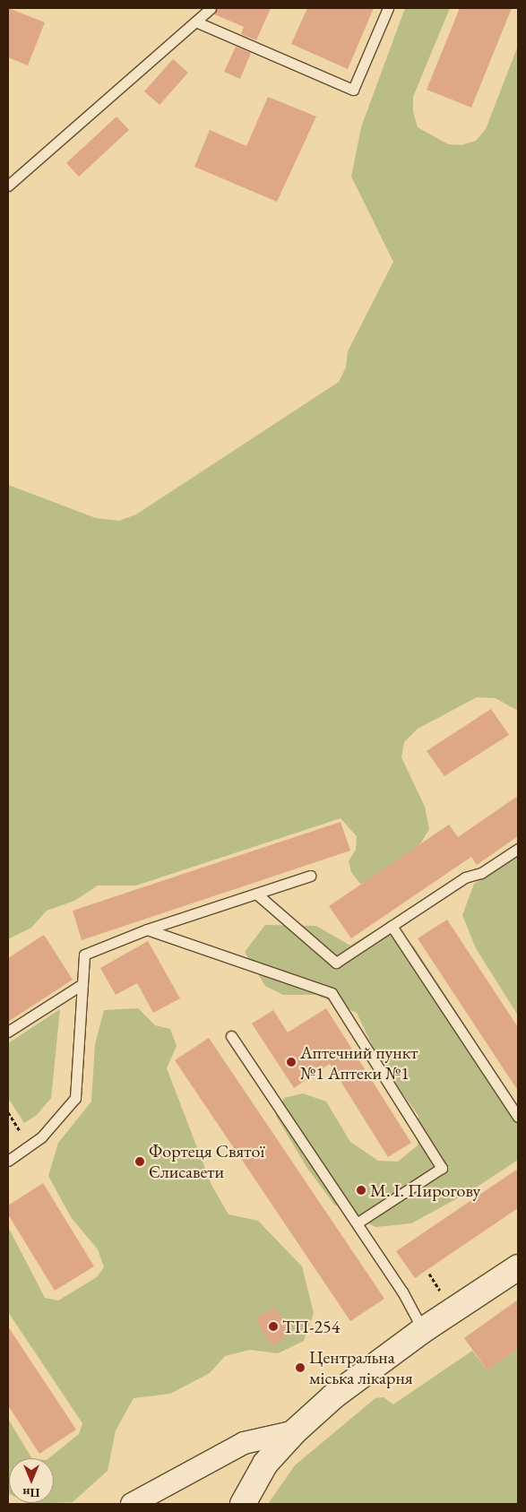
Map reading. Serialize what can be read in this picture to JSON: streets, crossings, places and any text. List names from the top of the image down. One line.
{"places":["Аптечний пункт №1 Аптеки №1","Фортеця Святої Єлисавети","М. І. Пирогову","ТП-254","Центральна міська лікарня"],"north":"bottom"}
